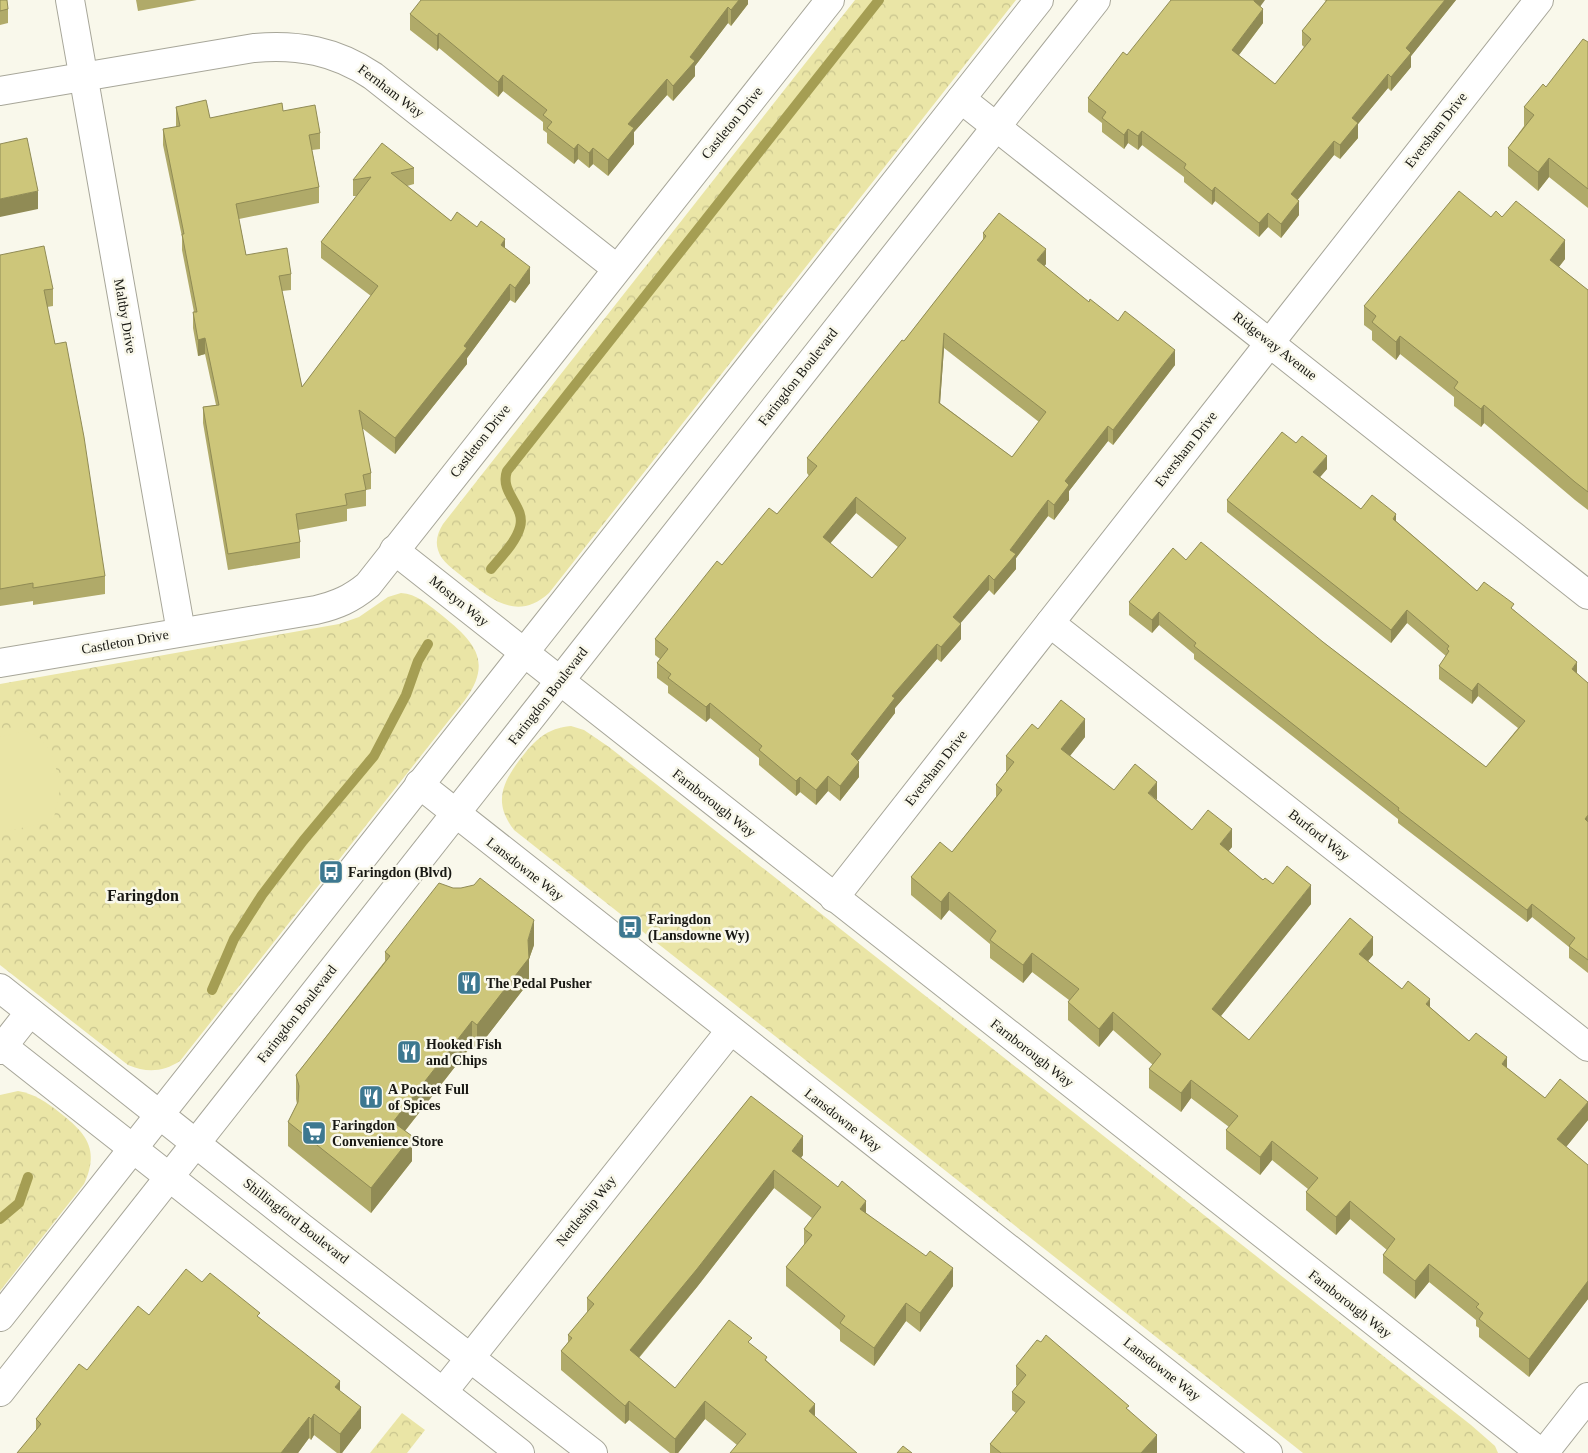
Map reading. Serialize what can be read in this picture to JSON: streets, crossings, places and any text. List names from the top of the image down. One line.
{"streets":{"street":["Fernham Way","Castleton Drive","Eversham Drive","Maltby Drive","Ridgeway Avenue","Faringdon Boulevard","Mostyn Way","Farnborough Way","Burford Way","Lansdowne Way","Nettleship Way","Shillingford Boulevard"]},"crossings":[["Fernham Way","Castleton Drive"],["Fernham Way","Maltby Drive"],["Castleton Drive","Maltby Drive"],["Castleton Drive","Mostyn Way"],["Eversham Drive","Ridgeway Avenue"],["Eversham Drive","Farnborough Way"],["Eversham Drive","Burford Way"],["Ridgeway Avenue","Faringdon Boulevard"],["Faringdon Boulevard","Farnborough Way"],["Faringdon Boulevard","Lansdowne Way"],["Faringdon Boulevard","Shillingford Boulevard"],["Mostyn Way","Farnborough Way"],["Lansdowne Way","Nettleship Way"],["Nettleship Way","Shillingford Boulevard"]],"districts":["Faringdon"],"places":{"bus stop":["Faringdon (Blvd)","Faringdon (Lansdowne Wy)"],"restaurant":["The Pedal Pusher","Hooked Fish and Chips","A Pocket Full of Spices"],"supermarket":["Faringdon Convenience Store"]}}
